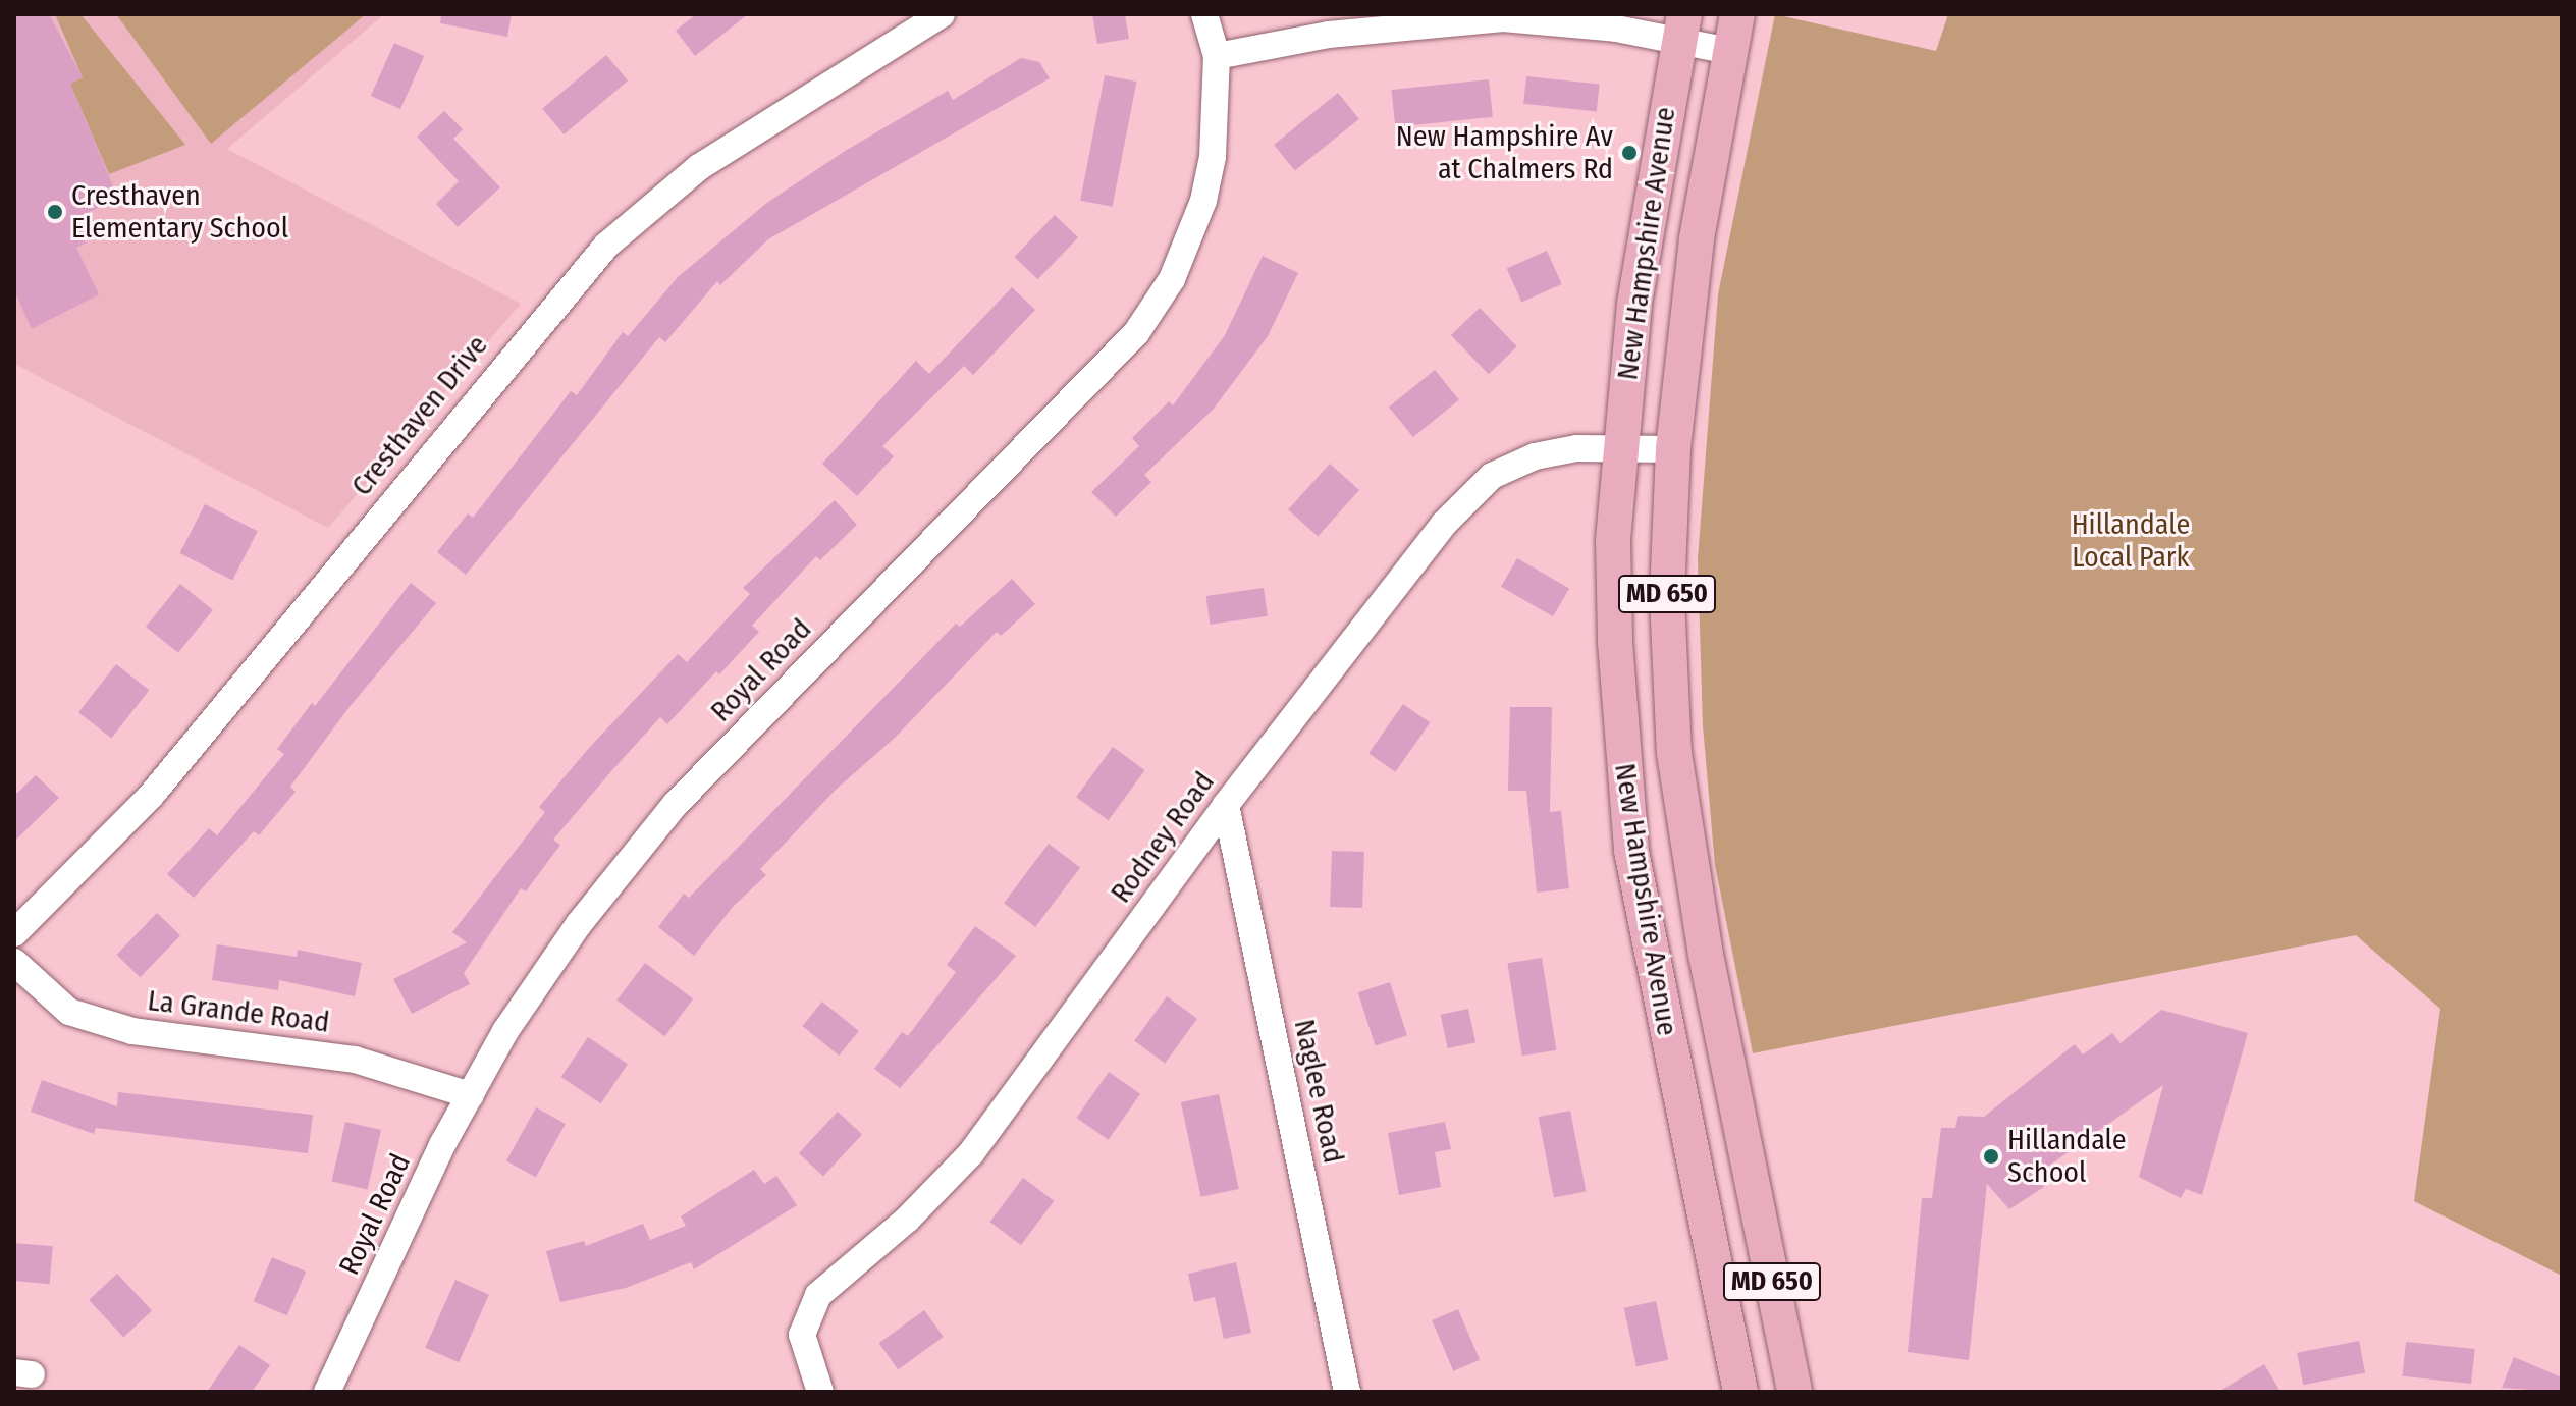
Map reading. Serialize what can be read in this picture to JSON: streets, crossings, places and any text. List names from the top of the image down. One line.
{"streets":{"main road":["New Hampshire Avenue","MD 650"],"street":["Cresthaven Drive","Royal Road","Rodney Road","La Grande Road","Naglee Road"]},"crossings":[["New Hampshire Avenue","Rodney Road"],["Royal Road","La Grande Road"],["Rodney Road","Naglee Road"]],"parks":["Hillandale Local Park"],"places":["New Hampshire Av at Chalmers Rd","Cresthaven Elementary School","Hillandale School"]}
